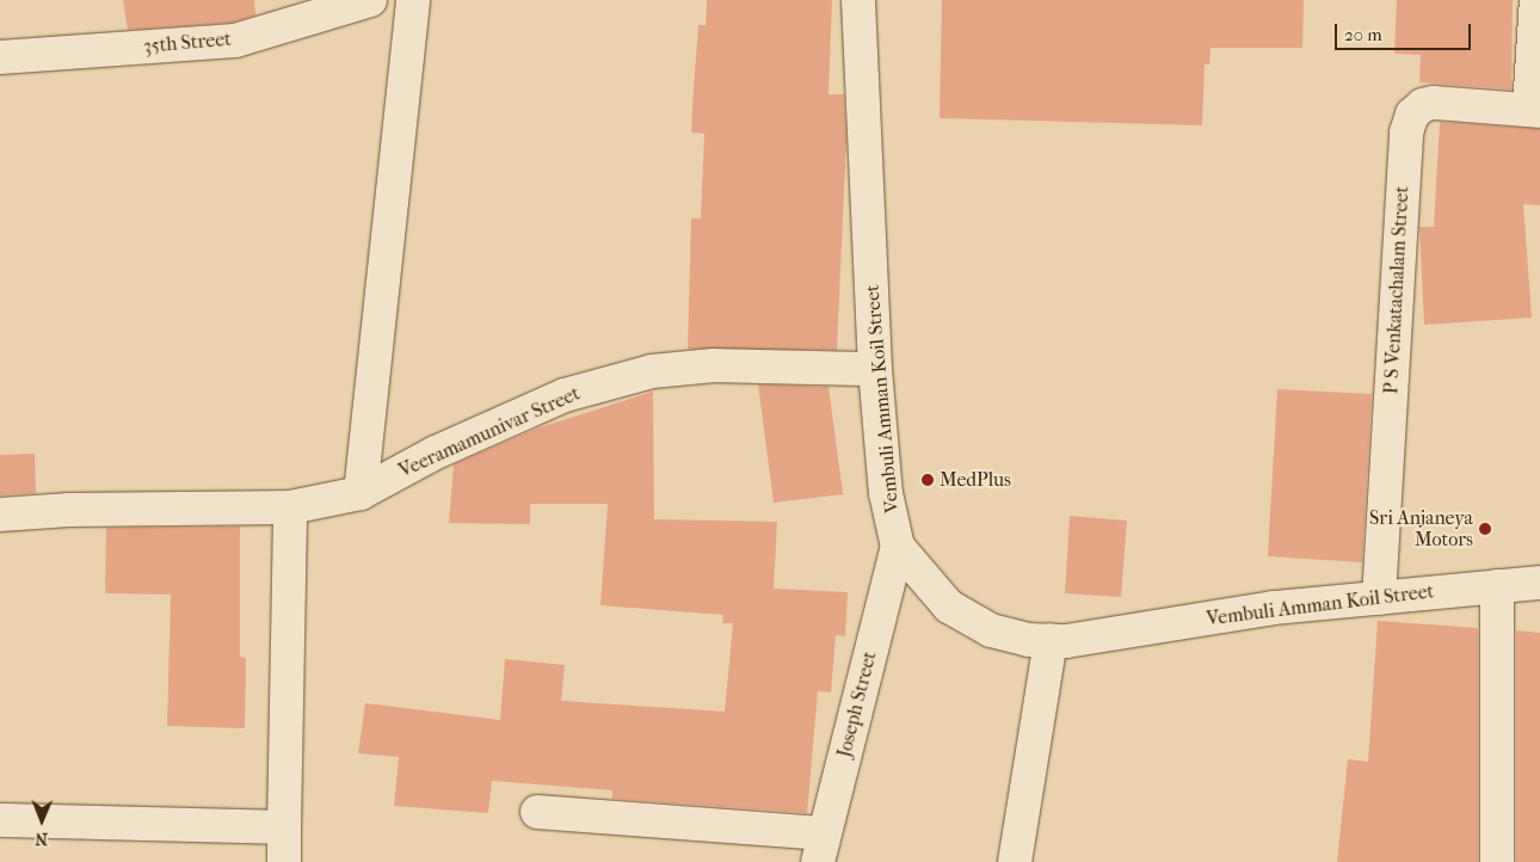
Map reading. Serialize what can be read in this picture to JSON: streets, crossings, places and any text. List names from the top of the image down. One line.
{"streets":{"street":["35th Street","P S Venkatachalam Street","Vembuli Amman Koil Street","Veeramamunivar Street","Joseph Street"]},"crossings":[["P S Venkatachalam Street","Vembuli Amman Koil Street"],["Vembuli Amman Koil Street","Veeramamunivar Street"],["Vembuli Amman Koil Street","Joseph Street"]],"places":["MedPlus","Sri Anjaneya Motors"],"scale_bar":"20 m","north":"bottom"}
